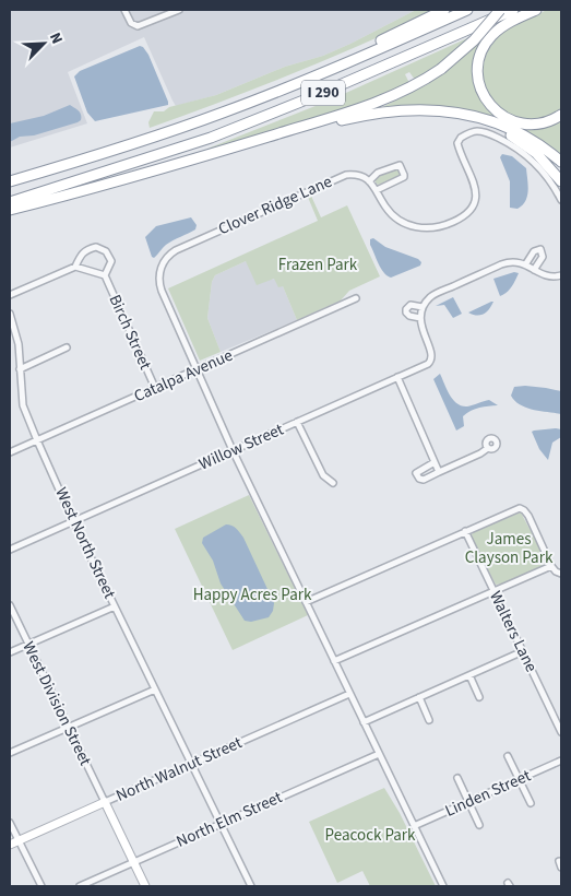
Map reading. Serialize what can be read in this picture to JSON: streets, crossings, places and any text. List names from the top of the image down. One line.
{"streets":{"highway":["I 290"],"street":["Clover Ridge Lane","Birch Street","Catalpa Avenue","Willow Street","West North Street","Walters Lane","West Division Street","North Walnut Street","Linden Street","North Elm Street"]},"crossings":[["Clover Ridge Lane","Catalpa Avenue"],["Clover Ridge Lane","Willow Street"],["Clover Ridge Lane","North Walnut Street"],["Clover Ridge Lane","Linden Street"],["Clover Ridge Lane","North Elm Street"],["Birch Street","Catalpa Avenue"],["Catalpa Avenue","West North Street"],["Willow Street","West North Street"],["West North Street","North Walnut Street"],["West North Street","North Elm Street"],["West Division Street","North Walnut Street"]],"parks":["Frazen Park","James Clayson Park","Happy Acres Park","Peacock Park"],"north":"top right"}
